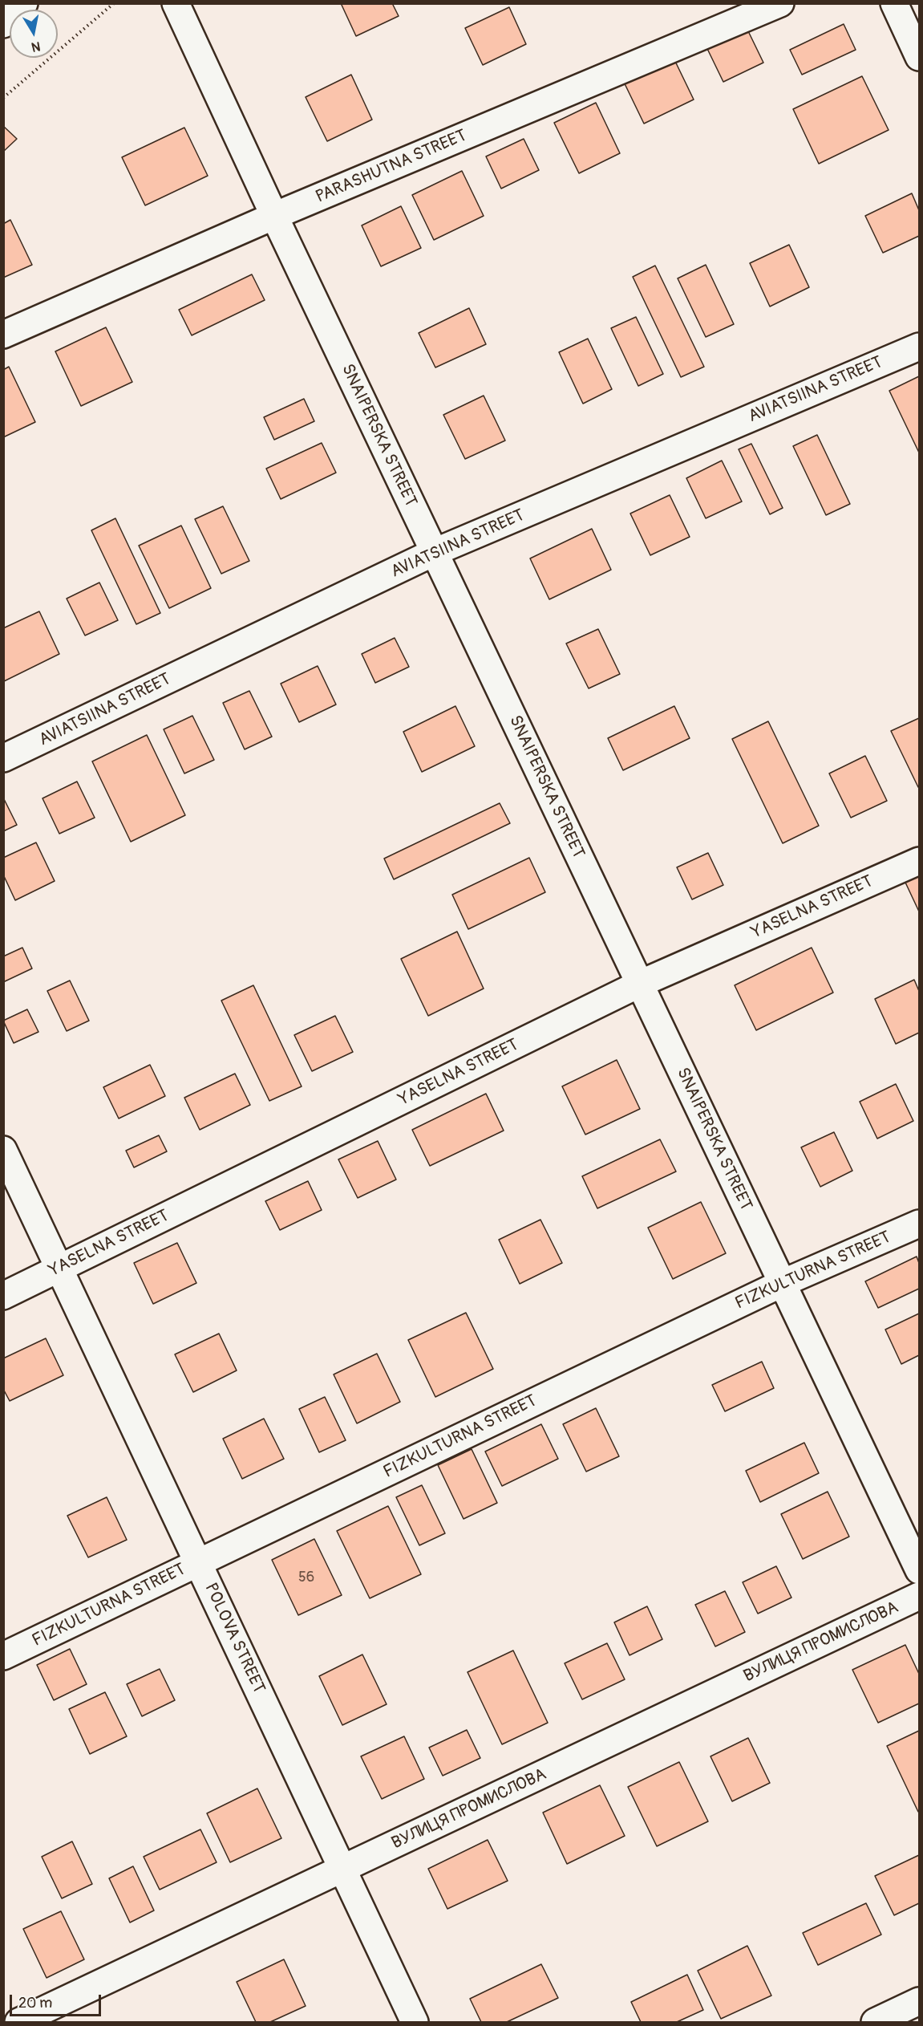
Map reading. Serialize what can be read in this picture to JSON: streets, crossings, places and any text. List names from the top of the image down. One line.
{"streets":{"street":["PARASHUTNA STREET","AVIATSIINA STREET","SNAIPERSKA STREET","YASELNA STREET","FIZKULTURNA STREET","POLOVA STREET","ВУЛИЦЯ ПРОМИСЛОВА"]},"crossings":[["PARASHUTNA STREET","SNAIPERSKA STREET"],["AVIATSIINA STREET","SNAIPERSKA STREET"],["SNAIPERSKA STREET","YASELNA STREET"],["SNAIPERSKA STREET","FIZKULTURNA STREET"],["YASELNA STREET","POLOVA STREET"],["FIZKULTURNA STREET","POLOVA STREET"],["POLOVA STREET","ВУЛИЦЯ ПРОМИСЛОВА"]],"house_numbers":["56"],"scale_bar":"20 m","north":"bottom"}
